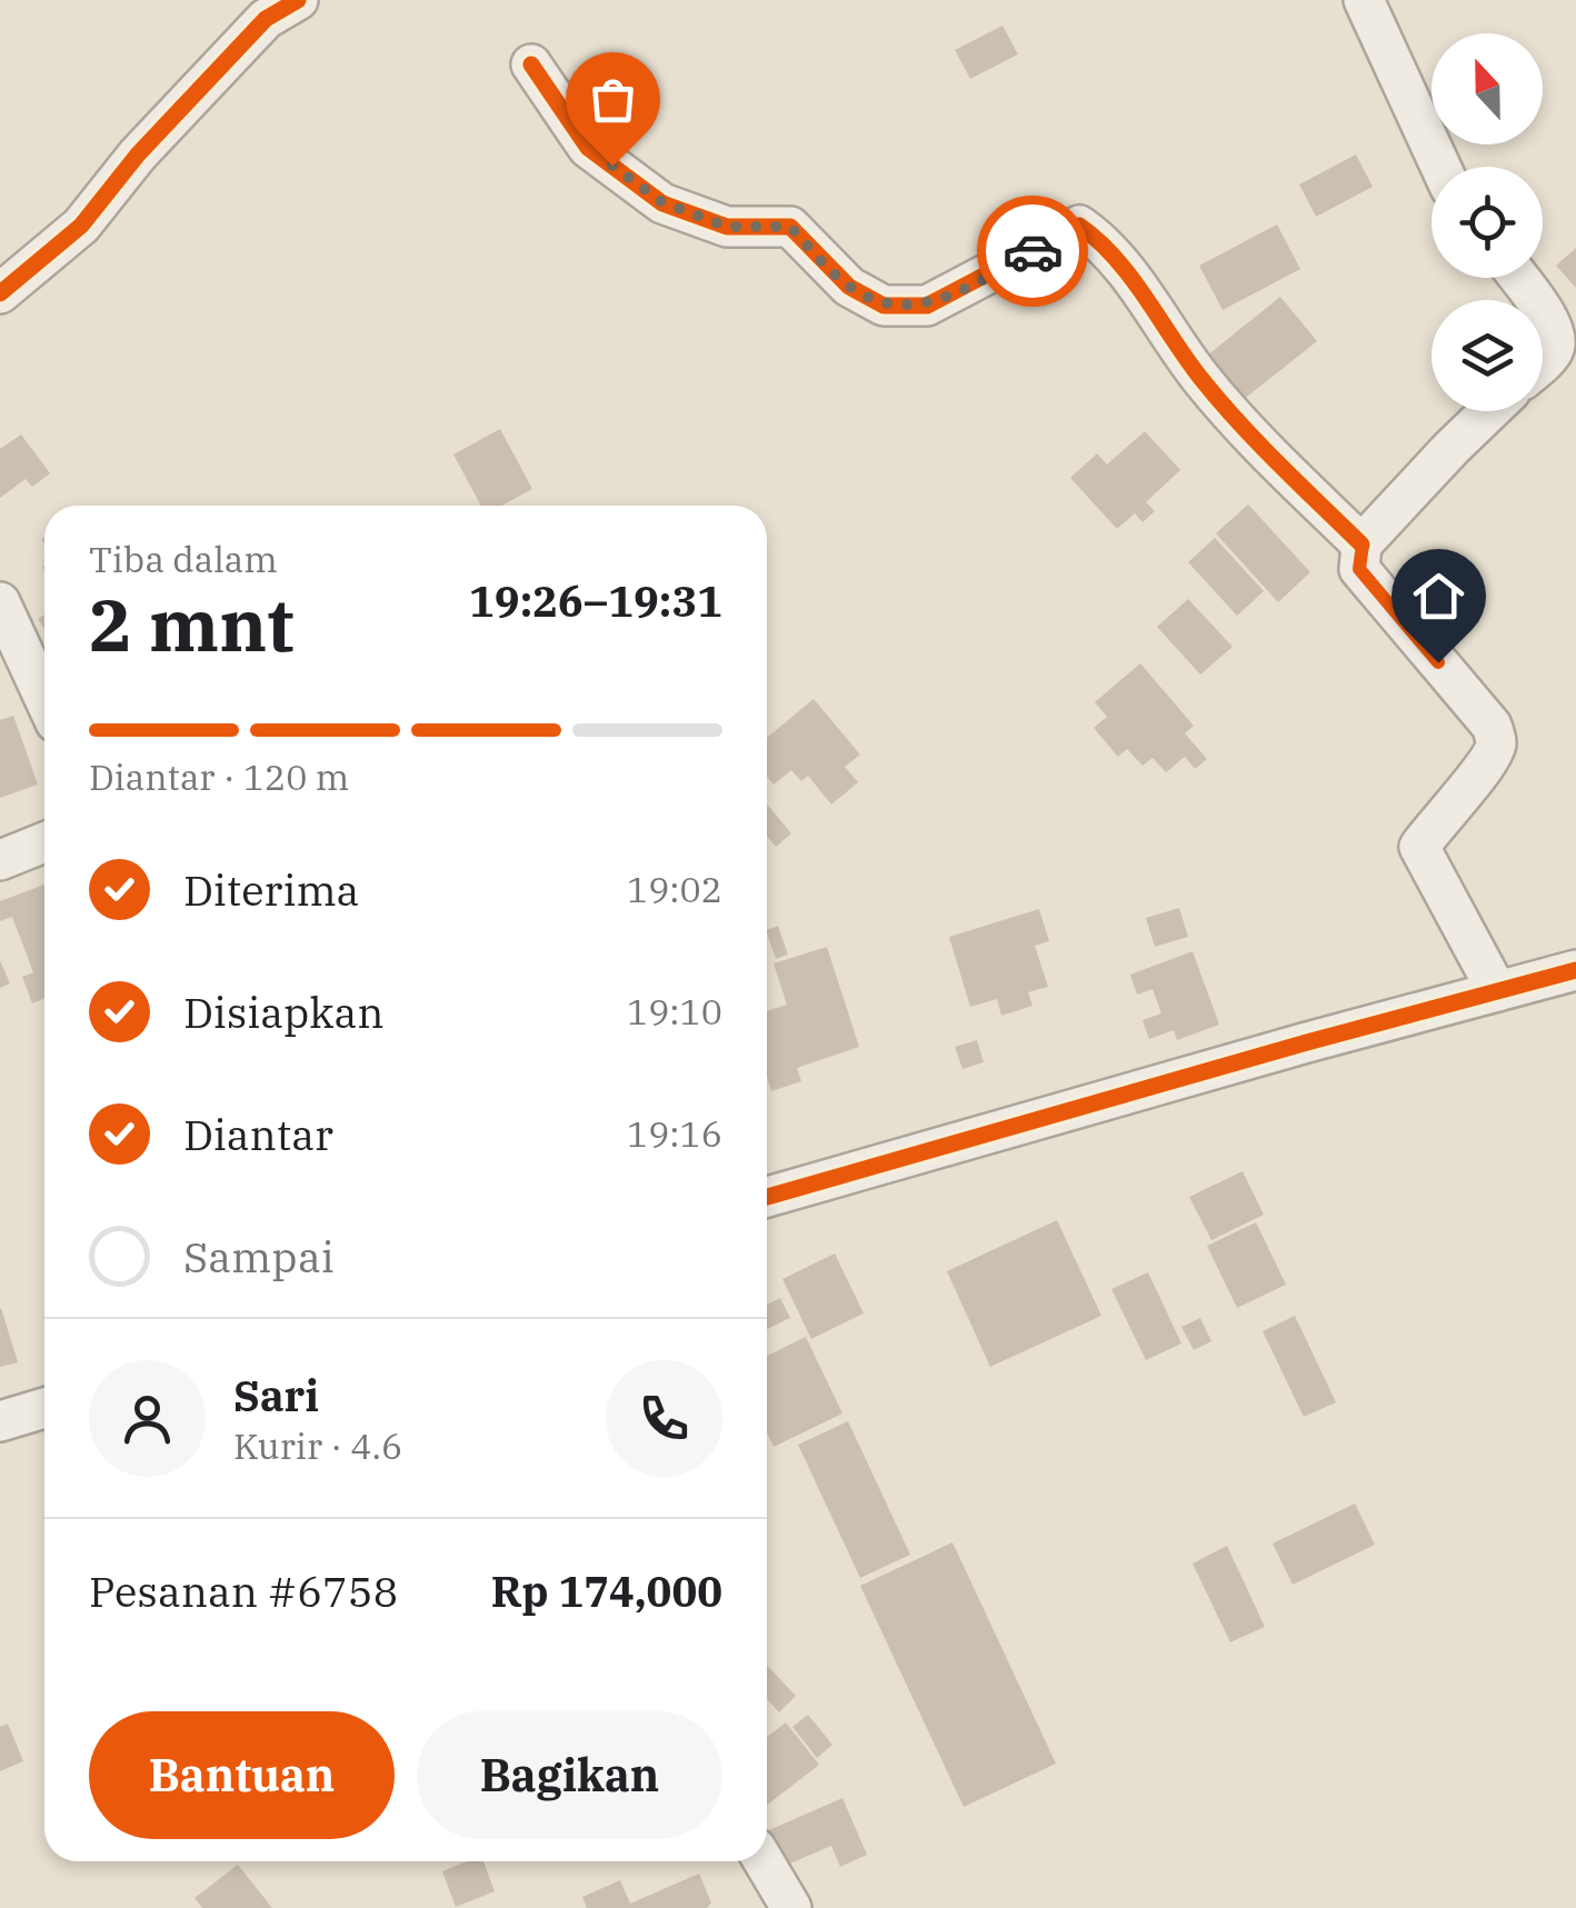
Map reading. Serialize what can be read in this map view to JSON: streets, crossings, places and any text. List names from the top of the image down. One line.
{"north":"top","page":{"heading":["2 mnt","Tiba dalam","19:26–19:31"],"panel":["Sari","Kurir · 4.6","Pesanan #6758","Rp 174,000"],"bar":"Diantar · 120 m","list":[["Diterima","19:02"],["Disiapkan","19:10"],["Diantar","19:16"],"Sampai"],"buttons":["Bantuan","Bagikan"]}}
